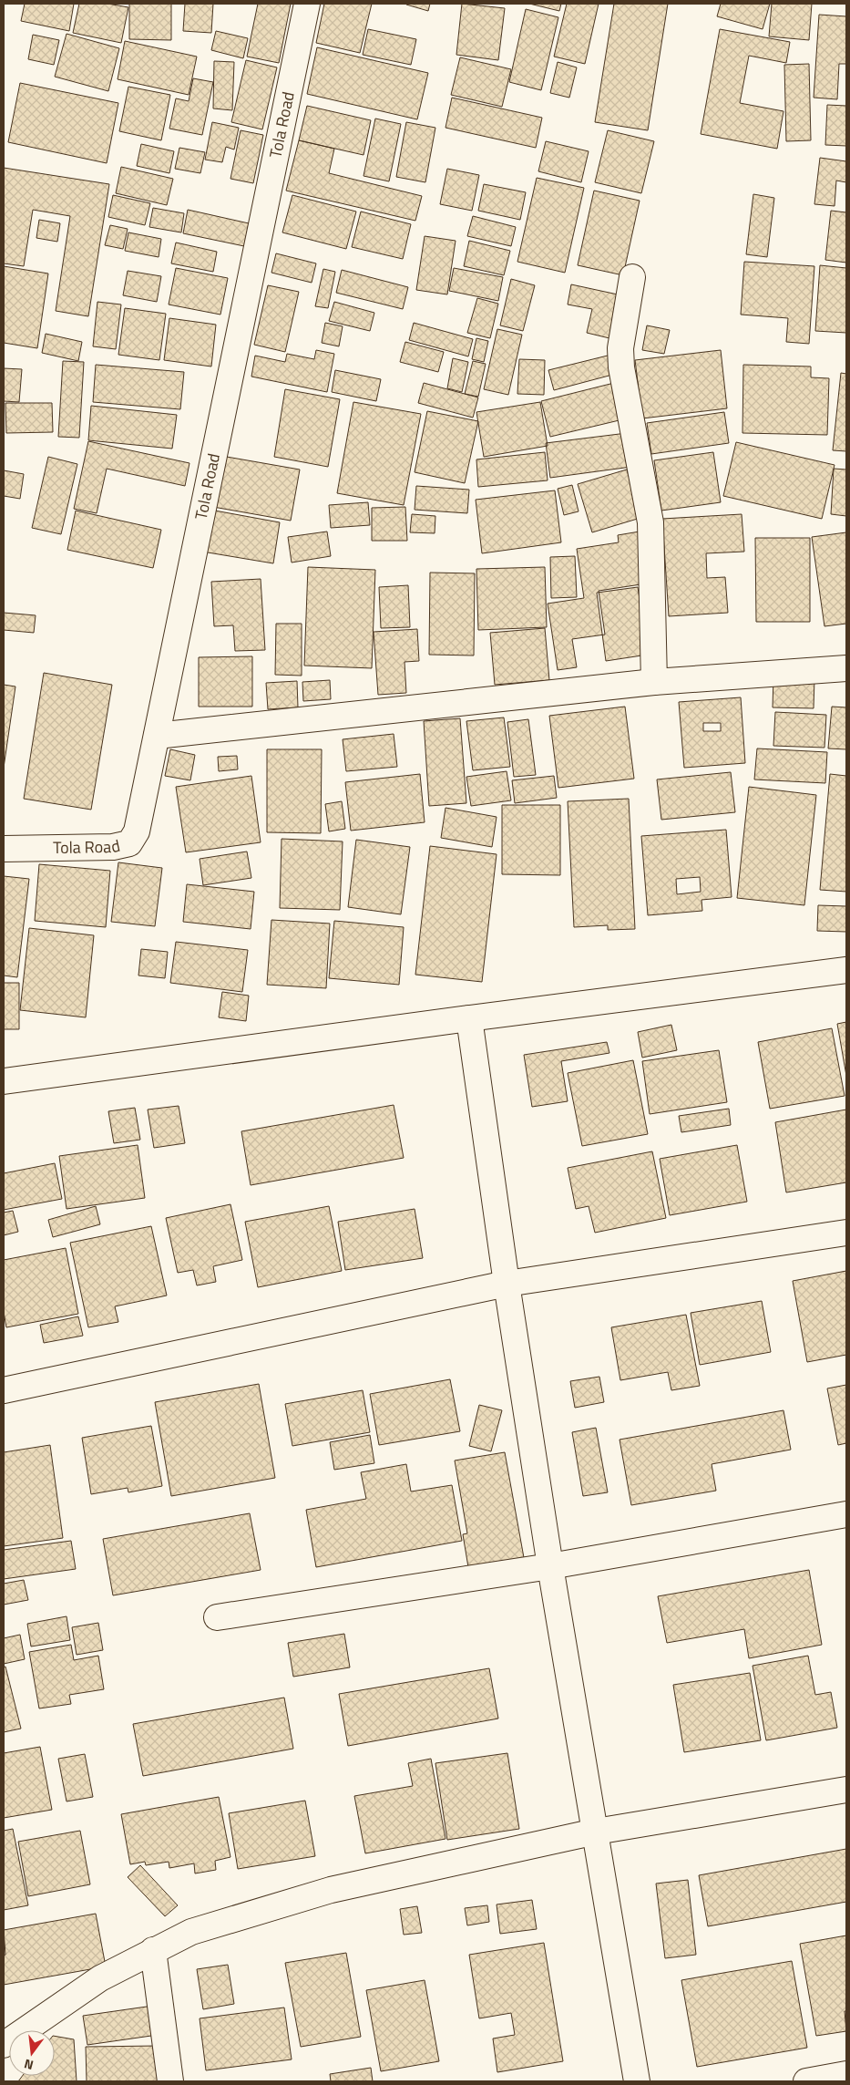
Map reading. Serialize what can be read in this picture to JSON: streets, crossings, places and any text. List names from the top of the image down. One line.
{"streets":{"street":["Tola Road"]},"north":"bottom"}
